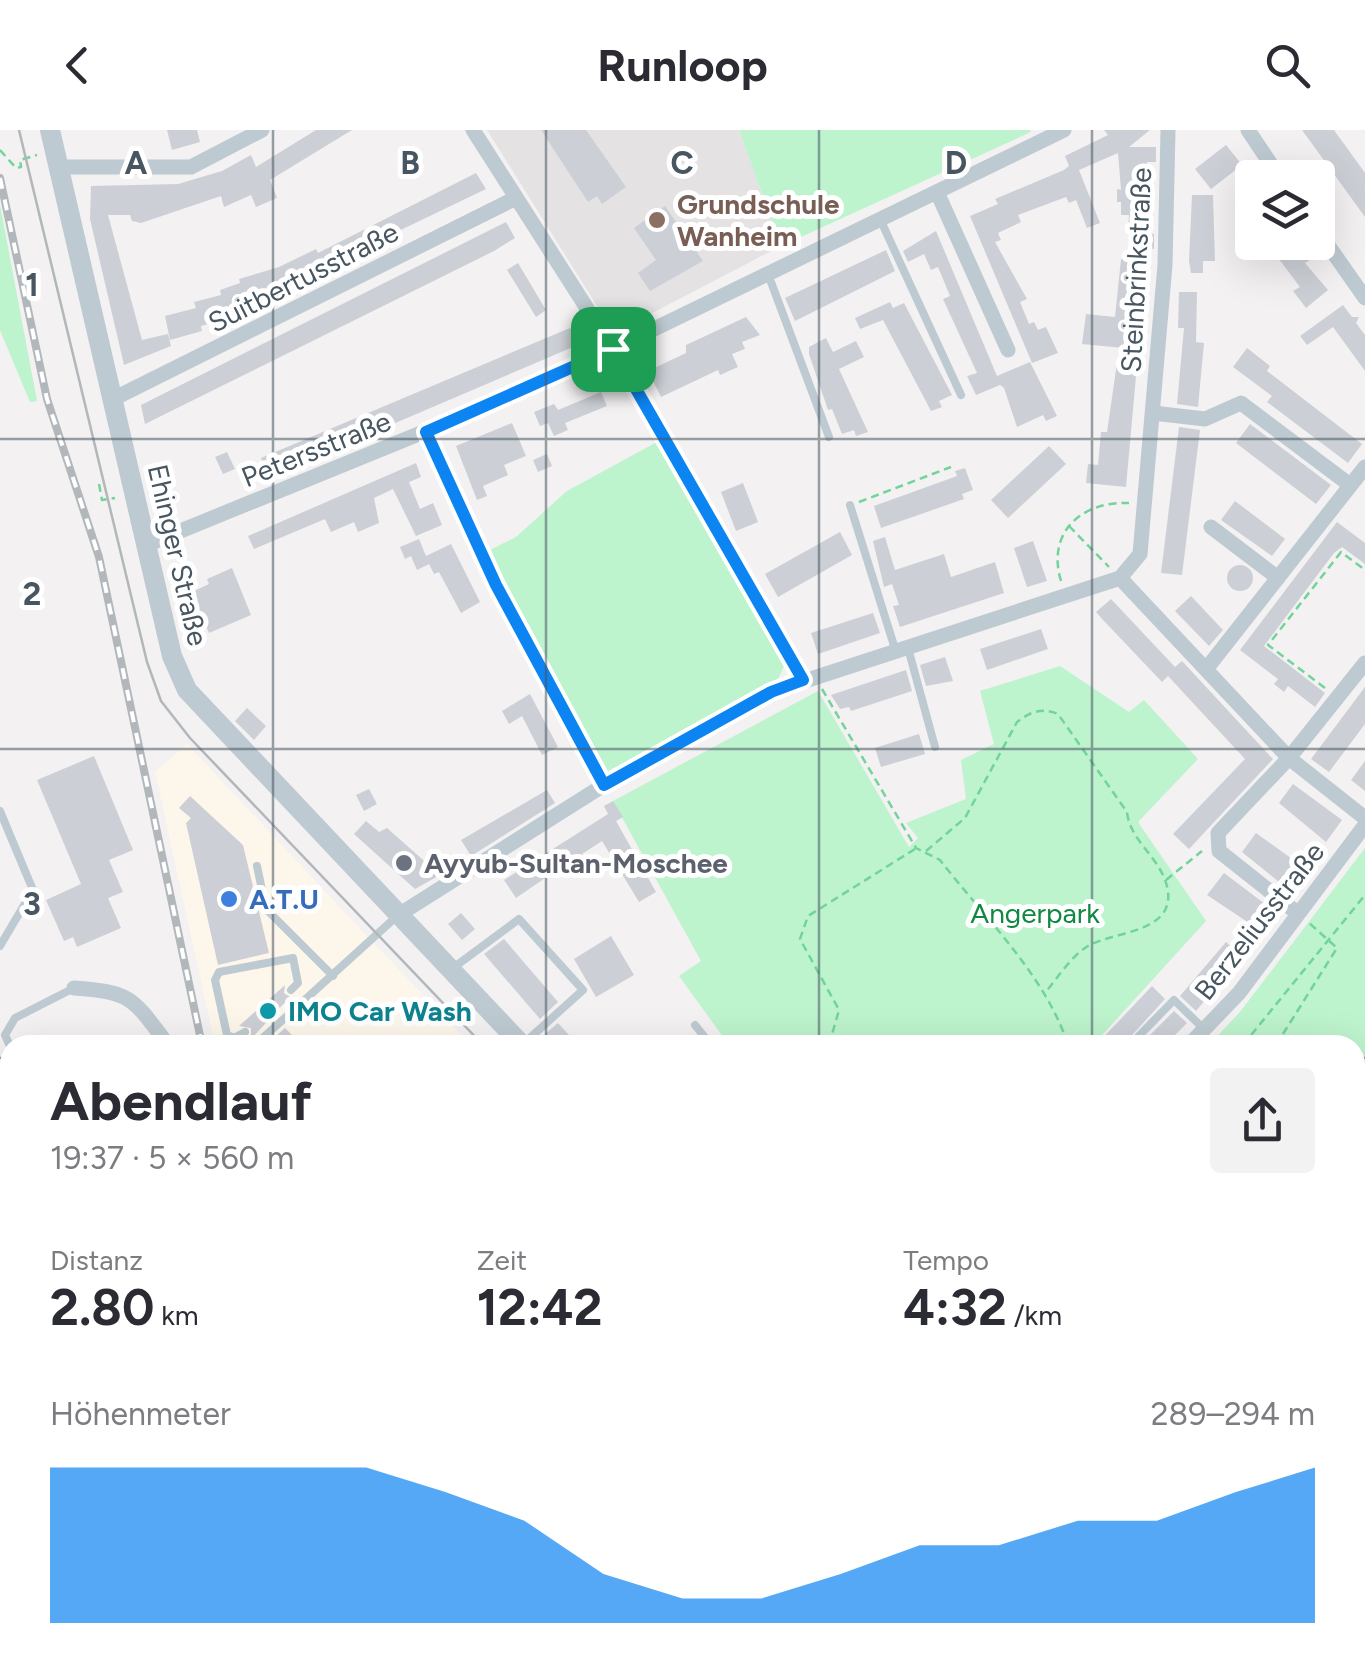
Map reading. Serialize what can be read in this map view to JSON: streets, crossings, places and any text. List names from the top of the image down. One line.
{"streets":{"street":["Steinbrinkstraße","Suitbertusstraße","Petersstraße","Ehinger Straße","Berzeliusstraße"]},"crossings":[["Suitbertusstraße","Ehinger Straße"],["Petersstraße","Ehinger Straße"]],"parks":["Angerpark"],"places":["Grundschule Wanheim","Ayyub-Sultan-Moschee","A.T.U","IMO Car Wash"],"page":{"header":"Runloop","heading":["Abendlauf","19:37 · 5 × 560 m"],"stats":[["Distanz","2.80 km"],["Zeit","12:42"],["Tempo","4:32 /km"]],"chart":["Höhenmeter","289–294 m"]},"grid":{"columns":["A","B","C","D"],"rows":["1","2","3"]}}
